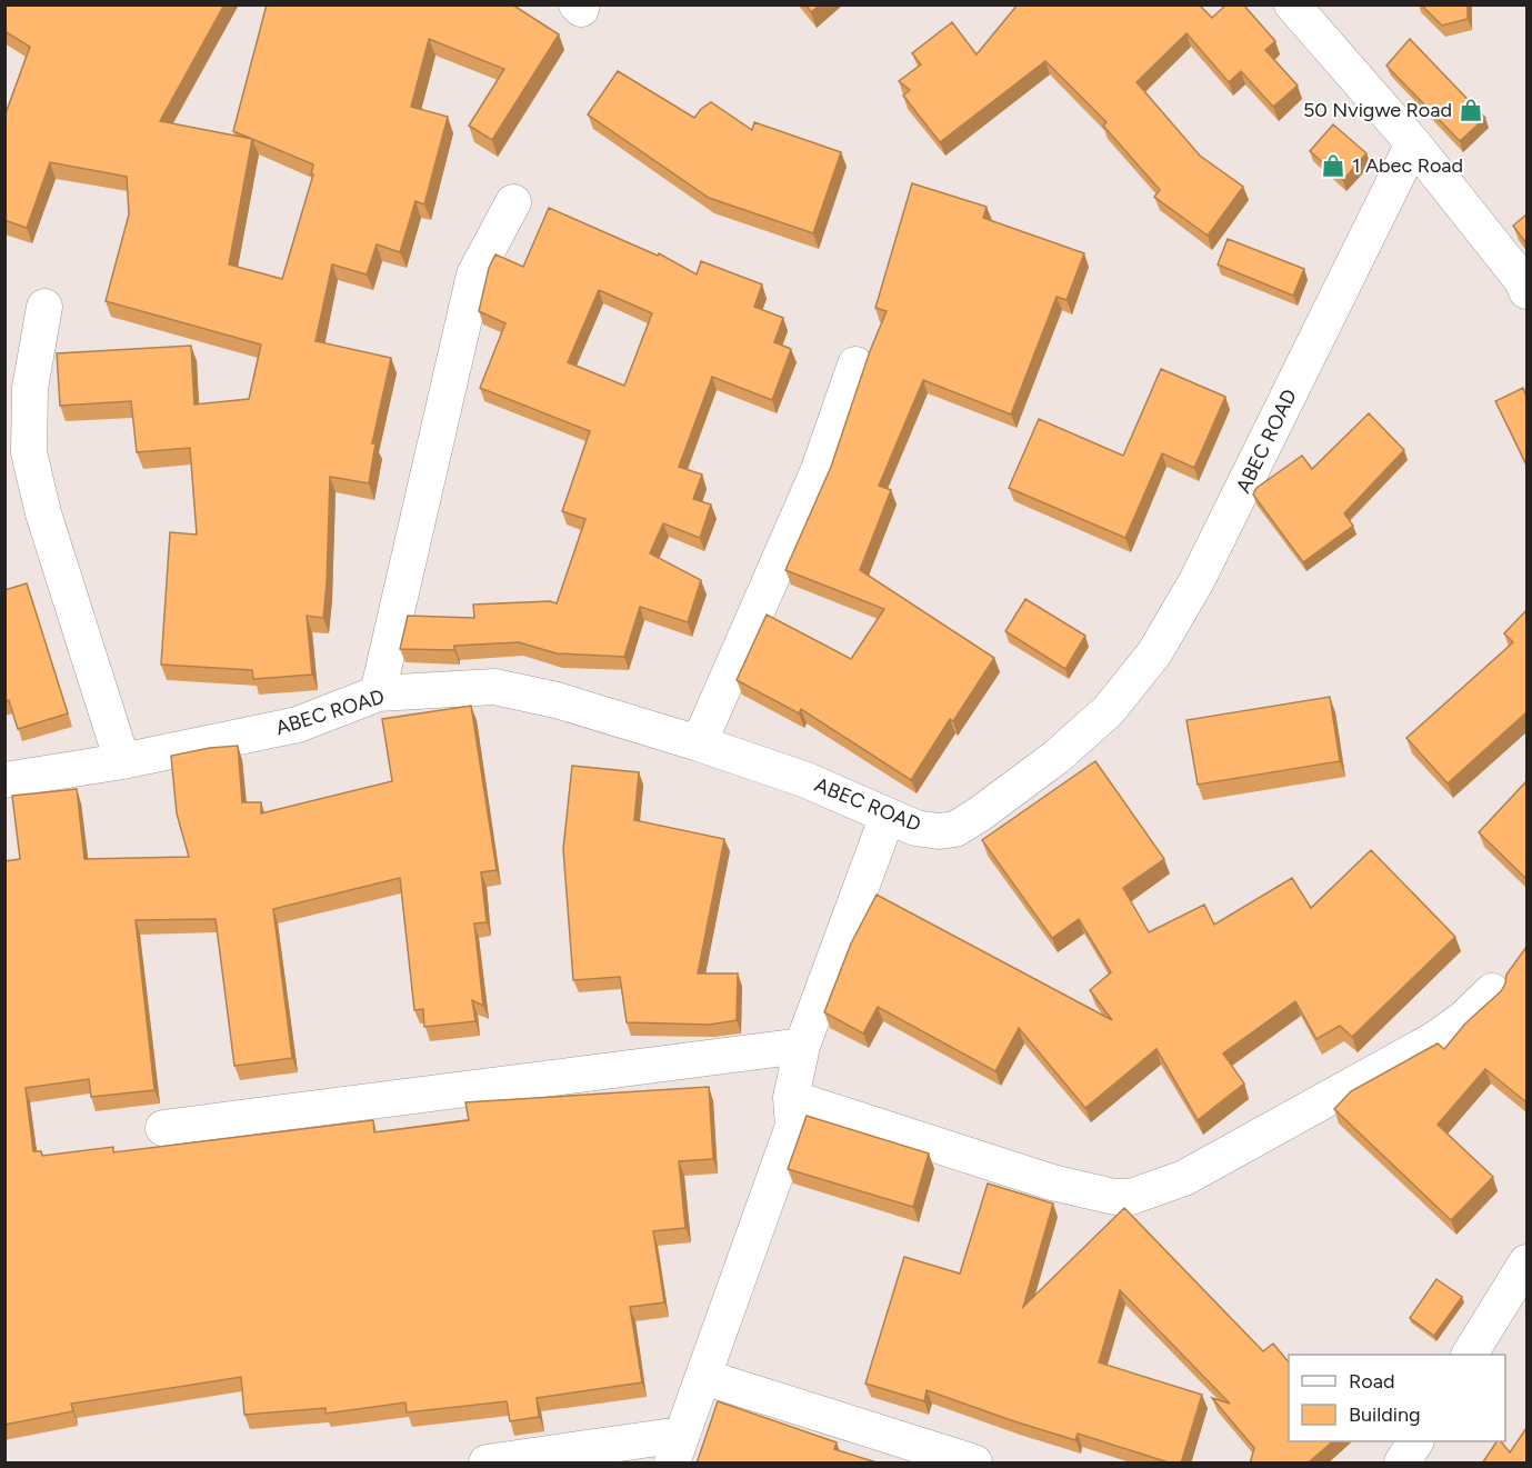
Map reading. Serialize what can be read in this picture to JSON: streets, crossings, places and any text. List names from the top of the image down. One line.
{"streets":{"street":["ABEC ROAD"]},"places":{"shop":["50 Nvigwe Road","1 Abec Road"]},"legend":["Road","Building"]}
